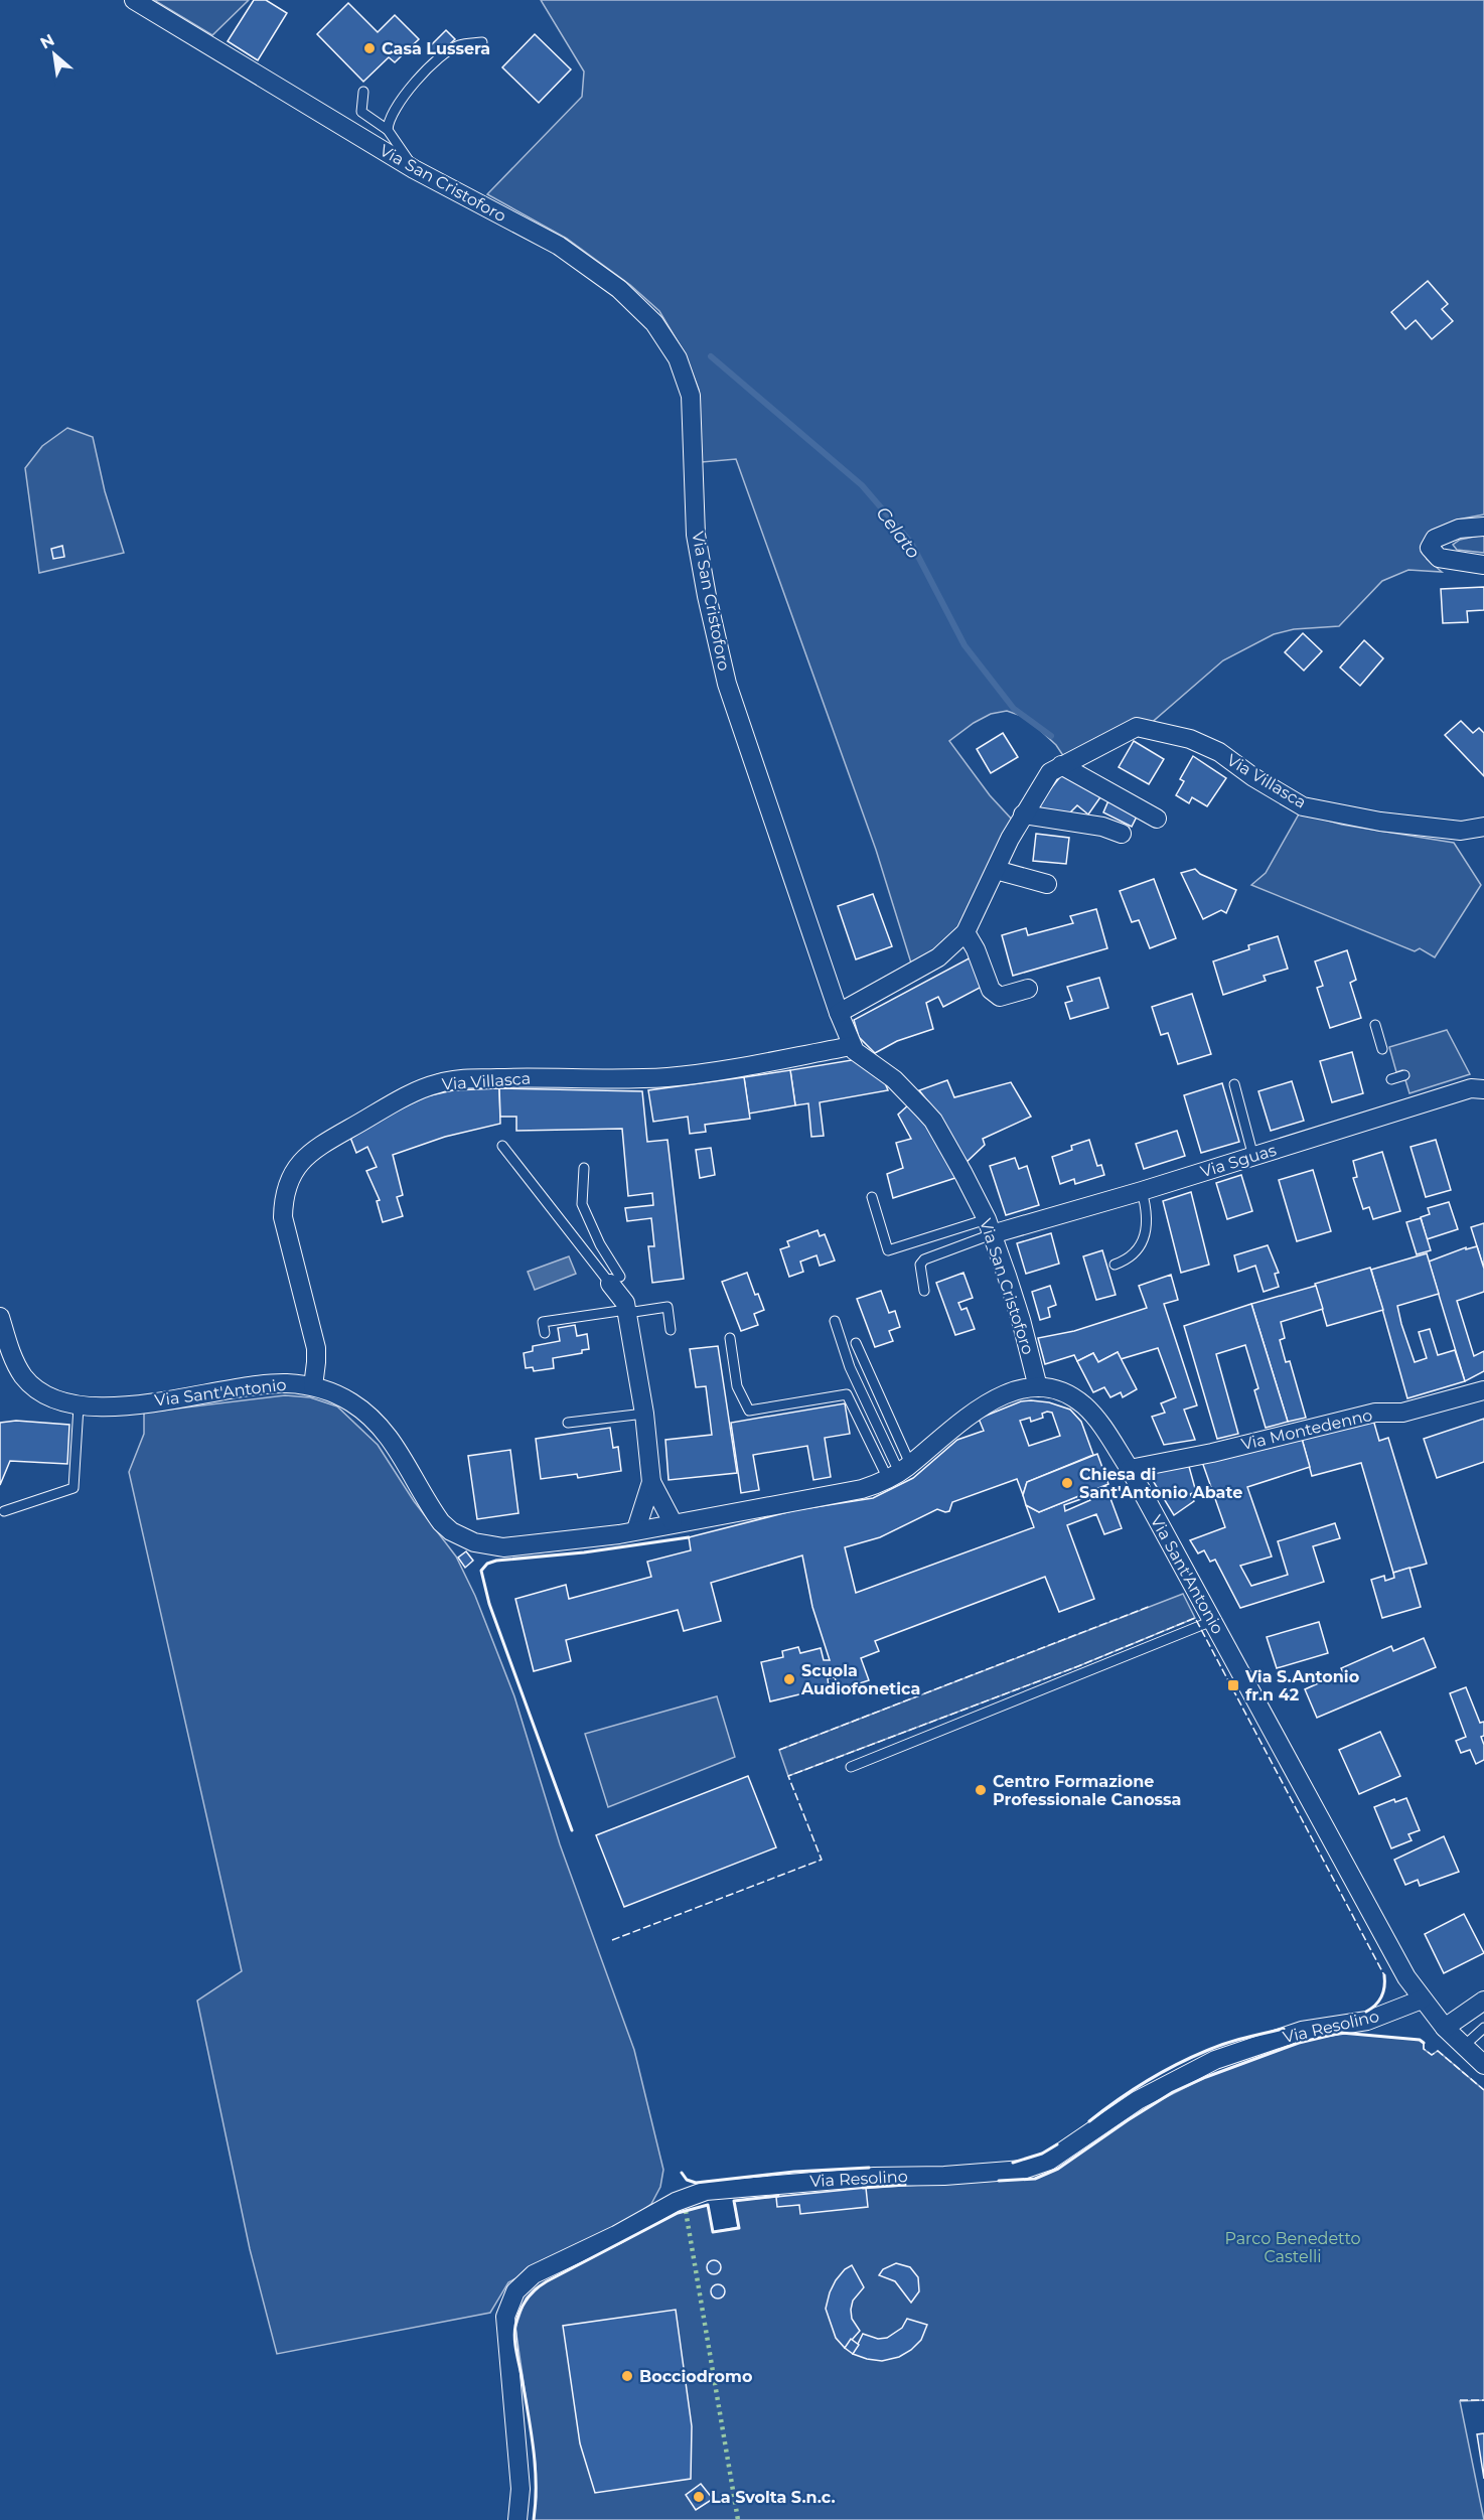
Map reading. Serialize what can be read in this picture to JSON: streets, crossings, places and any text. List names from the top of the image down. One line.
{"streets":{"street":["Via San Cristoforo","Via Villasca","Via Sguas","Via Sant'Antonio","Via Montedenno","Via Resolino"]},"crossings":[["Via San Cristoforo","Via Villasca"],["Via San Cristoforo","Via Sguas"],["Via San Cristoforo","Via Sant'Antonio"],["Via Villasca","Via Sant'Antonio"],["Via Sant'Antonio","Via Montedenno"],["Via Sant'Antonio","Via Resolino"]],"water":["Celato"],"parks":["Parco Benedetto Castelli"],"places":{"other":["Casa Lussera","Chiesa di Sant'Antonio Abate","Scuola Audiofonetica","Centro Formazione Professionale Canossa","Bocciodromo","La Svolta S.n.c."],"transit":["Via S.Antonio fr.n 42"]},"north":"top left"}
